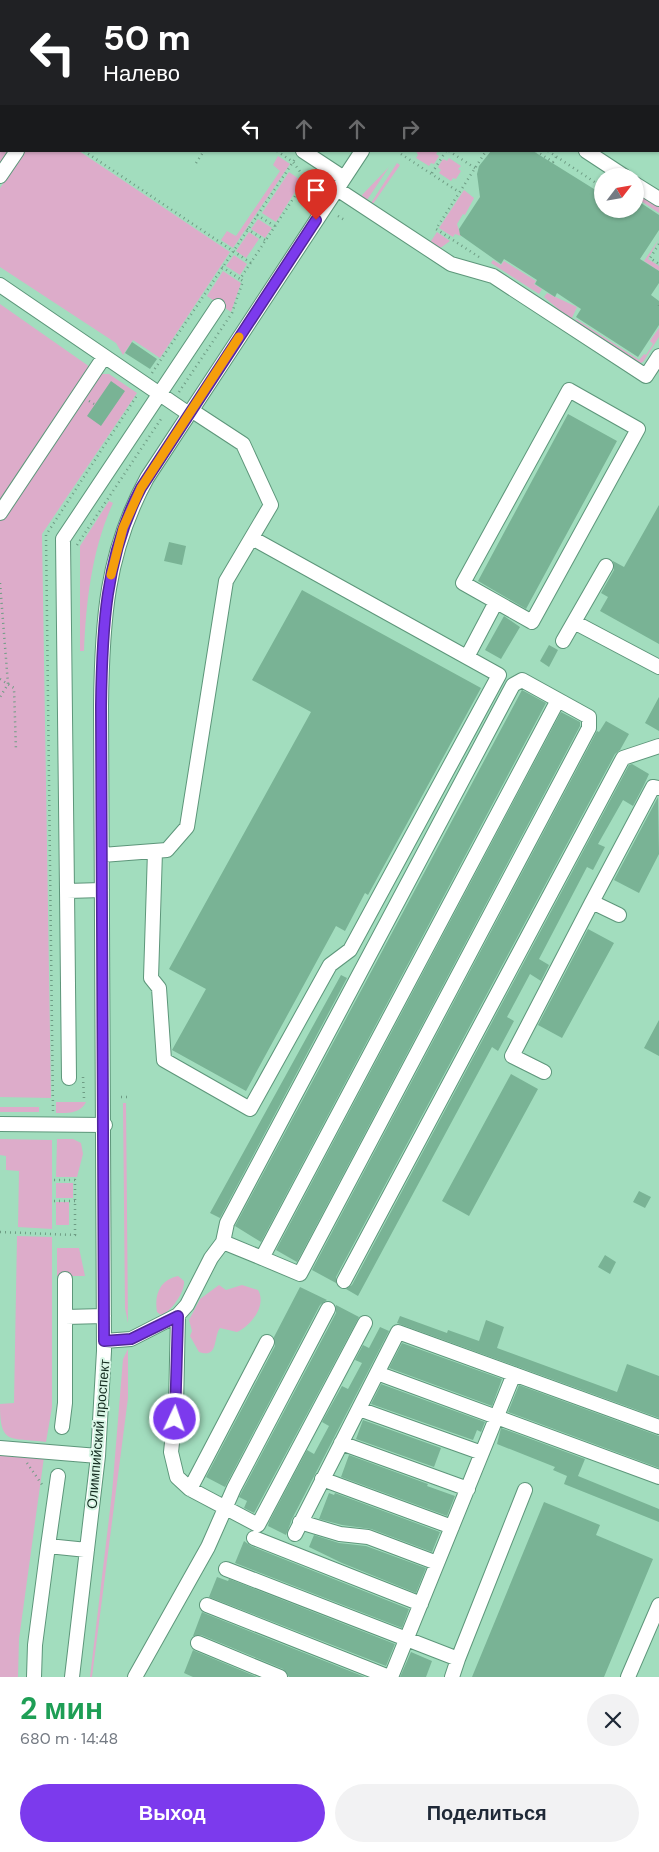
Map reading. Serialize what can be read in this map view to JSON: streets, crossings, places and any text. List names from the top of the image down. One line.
{"streets":{"street":["Олимпийский проспект"]},"north":"top right","page":{"turn":["50 m","Налево"],"heading":["2 мин","680 m · 14:48"],"buttons":["Выход","Поделиться"]}}
